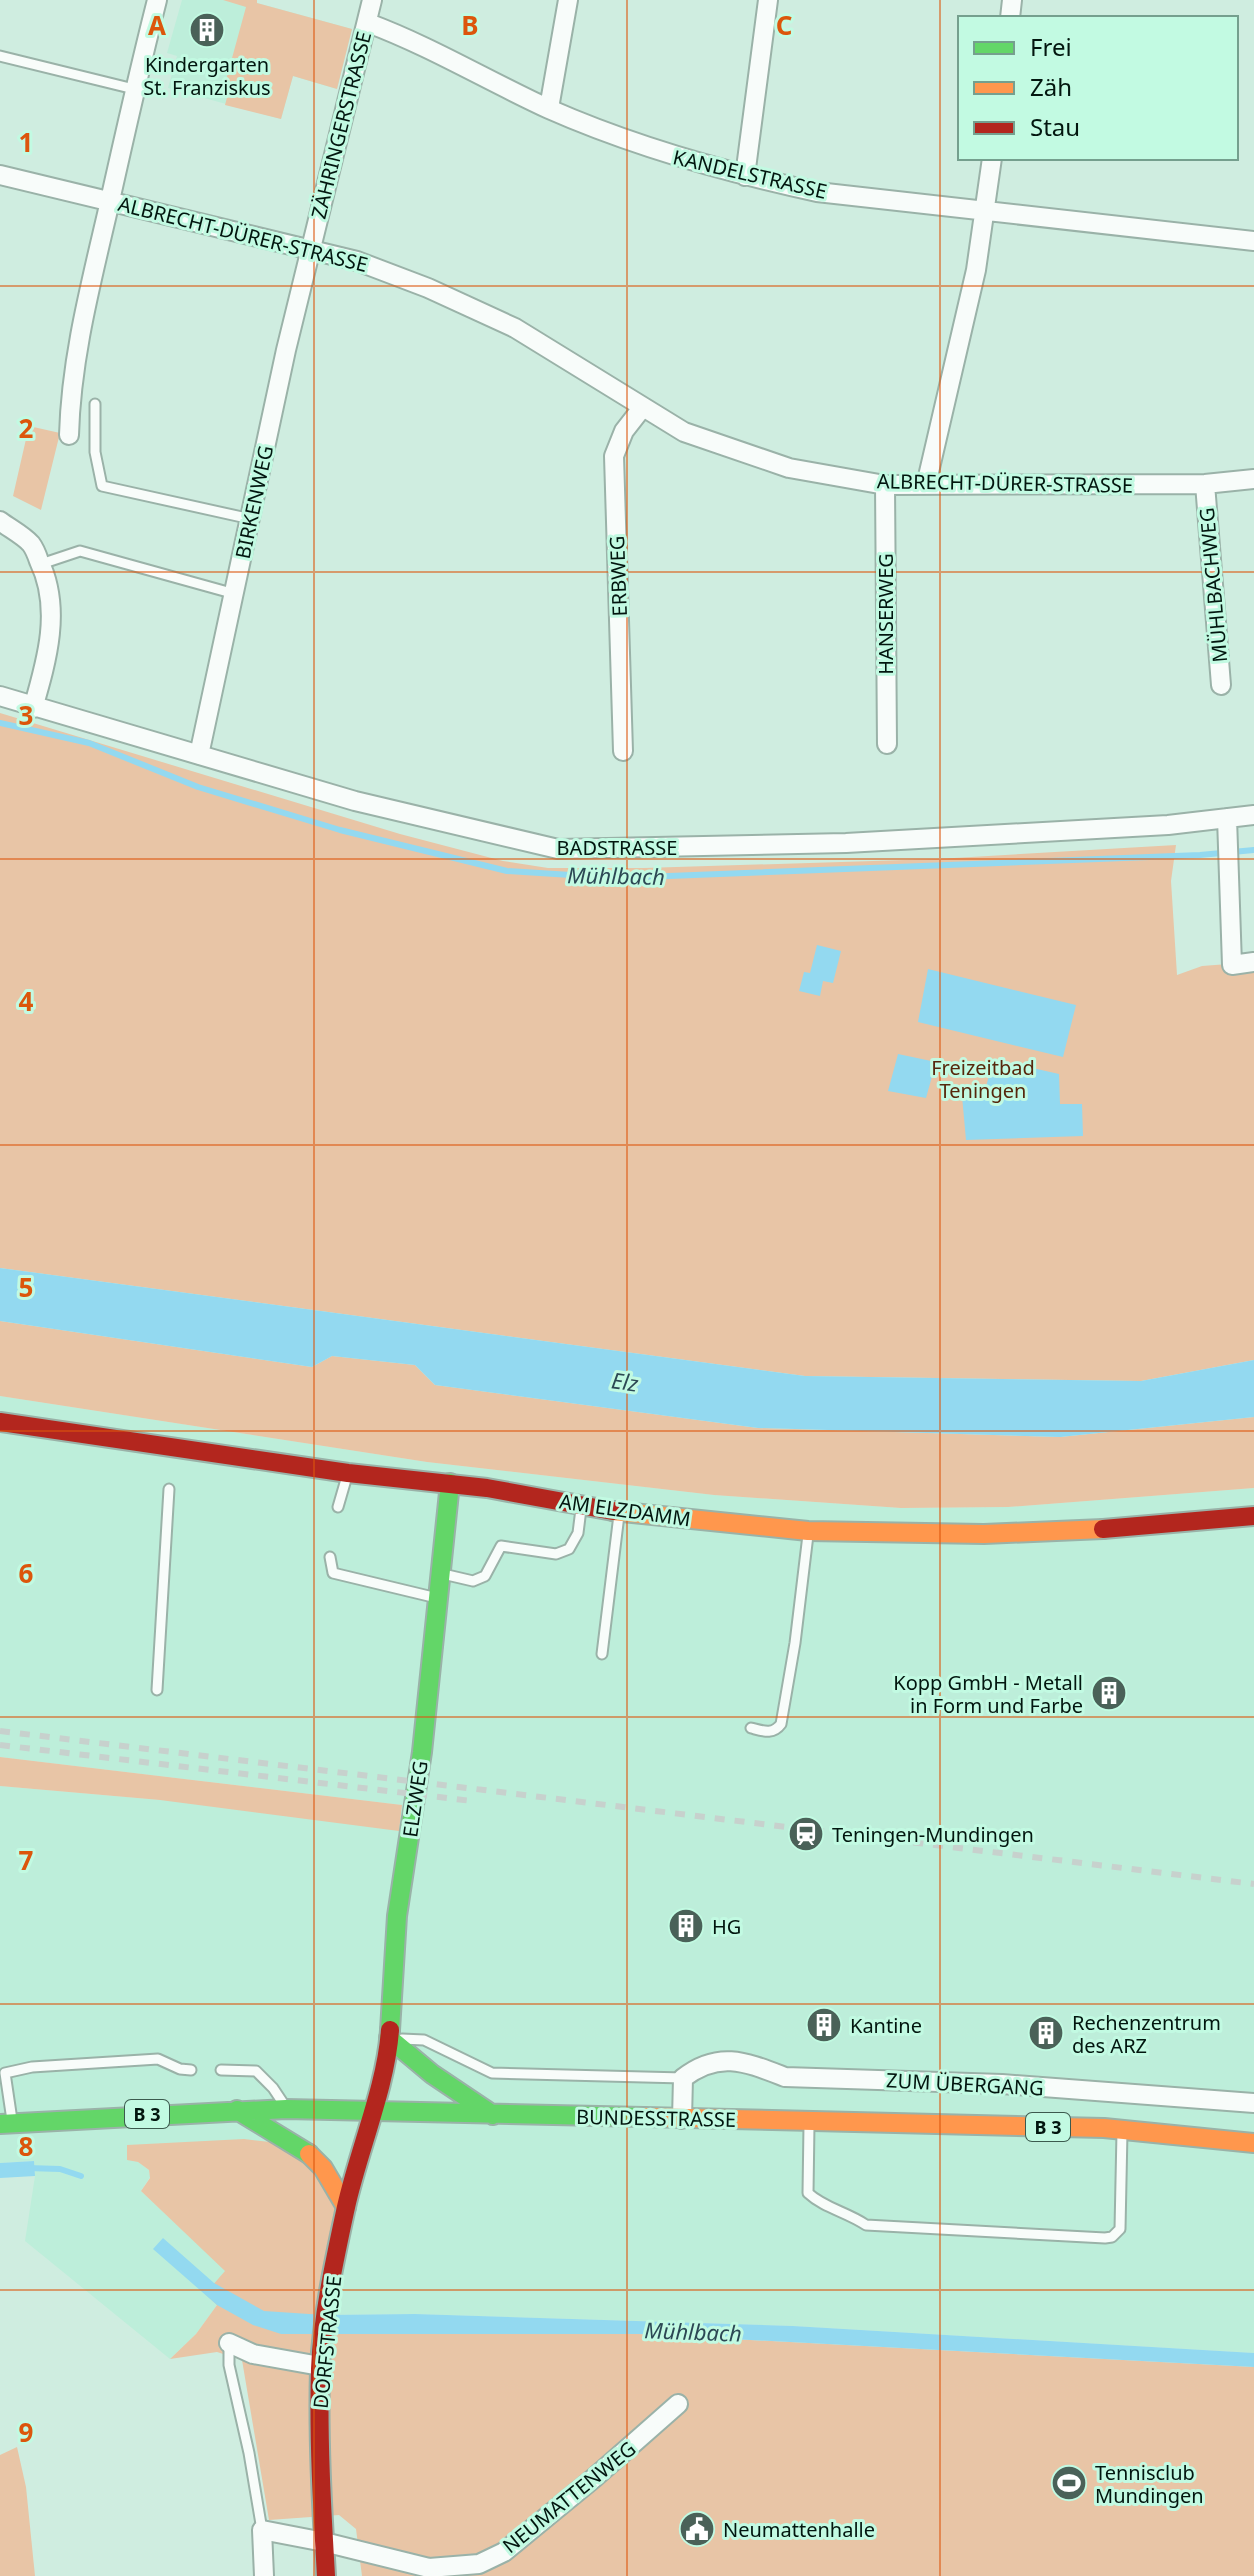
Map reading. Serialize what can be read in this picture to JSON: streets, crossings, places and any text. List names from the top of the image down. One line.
{"streets":{"street":["ZÄHRINGERSTRASSE","KANDELSTRASSE","ALBRECHT-DÜRER-STRASSE","BIRKENWEG","ERBWEG","MÜHLBACHWEG","HANSERWEG","BADSTRASSE","AM ELZDAMM","ELZWEG","ZUM ÜBERGANG","B 3","BUNDESSTRASSE","DORFSTRASSE","NEUMATTENWEG"]},"crossings":[["ZÄHRINGERSTRASSE","KANDELSTRASSE"],["ZÄHRINGERSTRASSE","ALBRECHT-DÜRER-STRASSE"],["ZÄHRINGERSTRASSE","BIRKENWEG"],["ALBRECHT-DÜRER-STRASSE","BIRKENWEG"],["ALBRECHT-DÜRER-STRASSE","ERBWEG"],["ALBRECHT-DÜRER-STRASSE","MÜHLBACHWEG"],["ALBRECHT-DÜRER-STRASSE","HANSERWEG"],["BIRKENWEG","BADSTRASSE"],["AM ELZDAMM","ELZWEG"],["ELZWEG","ZUM ÜBERGANG"],["ELZWEG","BUNDESSTRASSE"],["ELZWEG","DORFSTRASSE"],["BUNDESSTRASSE","DORFSTRASSE"],["DORFSTRASSE","NEUMATTENWEG"]],"water":["Mühlbach","Elz"],"parks":["Freizeitbad Teningen"],"places":{"building":["Kindergarten St. Franziskus","Kopp GmbH - Metall in Form und Farbe","HG","Kantine","Rechenzentrum des ARZ"],"station":["Teningen-Mundingen"],"sports":["Tennisclub Mundingen"],"public building":["Neumattenhalle"]},"legend":["Frei","Zäh","Stau"],"grid":{"columns":["A","B","C"],"rows":["1","2","3","4","5","6","7","8","9"]}}
